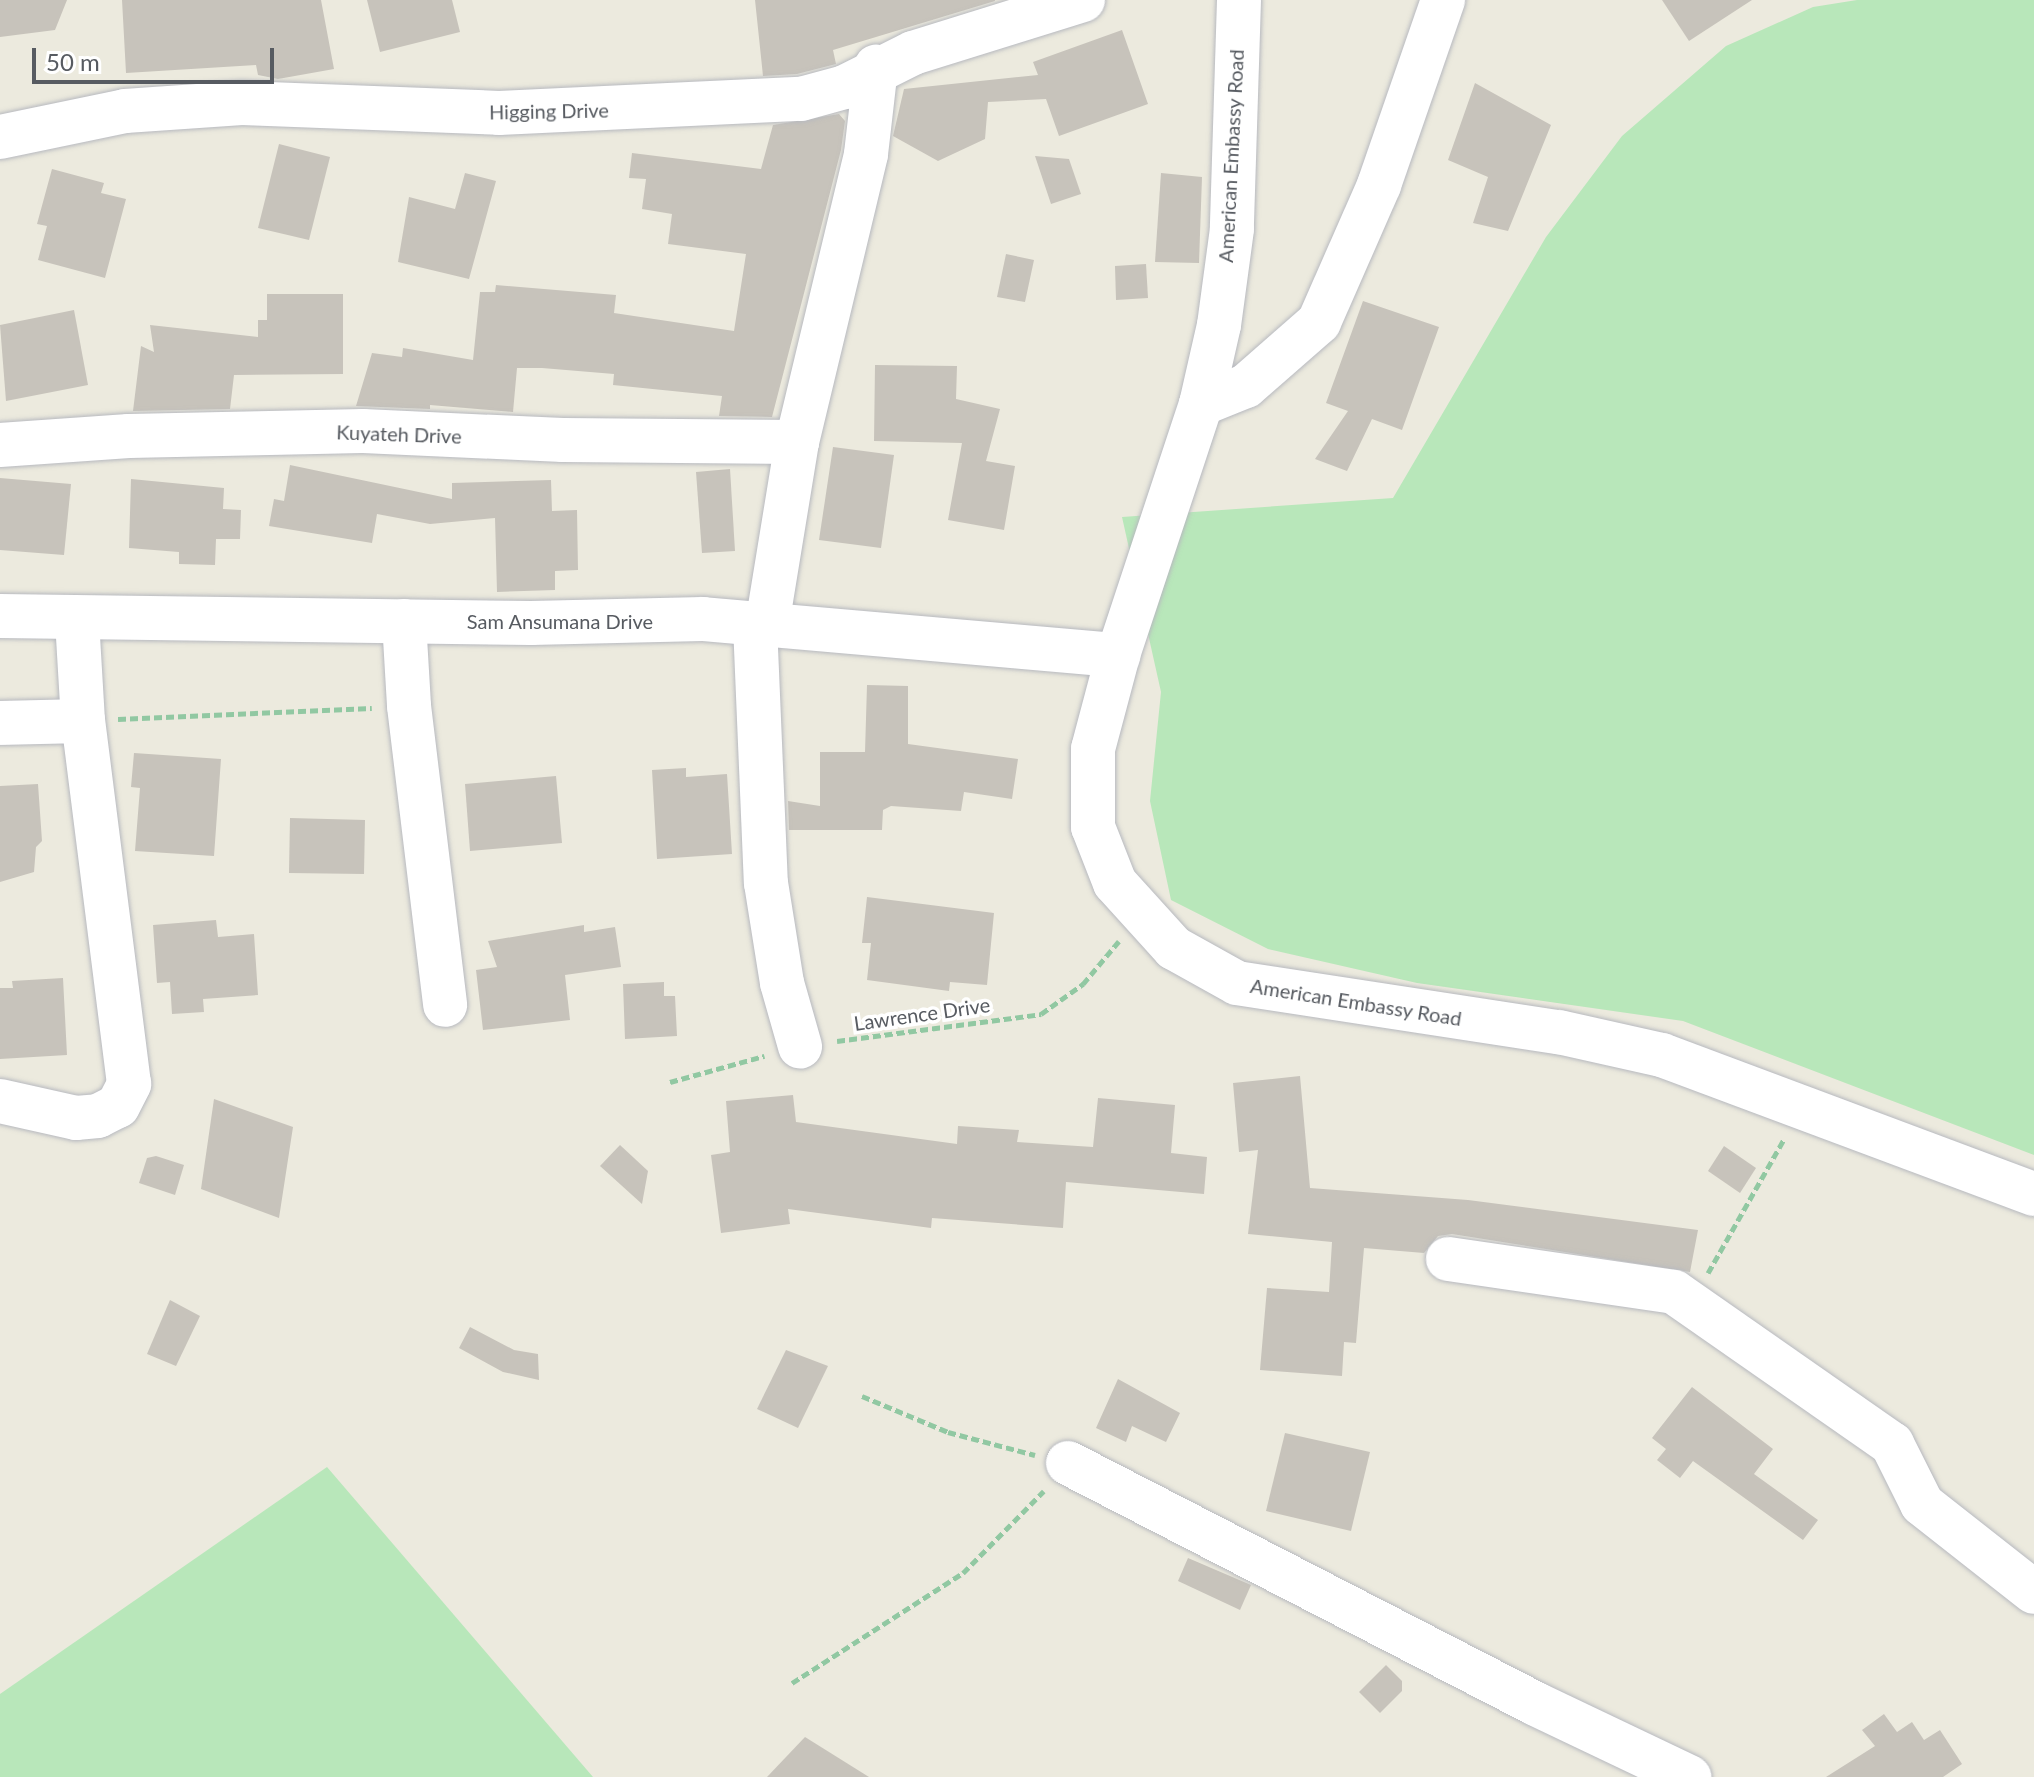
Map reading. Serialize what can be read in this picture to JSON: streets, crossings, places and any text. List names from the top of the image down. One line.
{"streets":{"street":["Higging Drive","American Embassy Road","Kuyateh Drive","Sam Ansumana Drive"],"path":["Lawrence Drive"]},"crossings":[["American Embassy Road","Sam Ansumana Drive"],["American Embassy Road","Lawrence Drive"]],"scale_bar":"50 m"}
